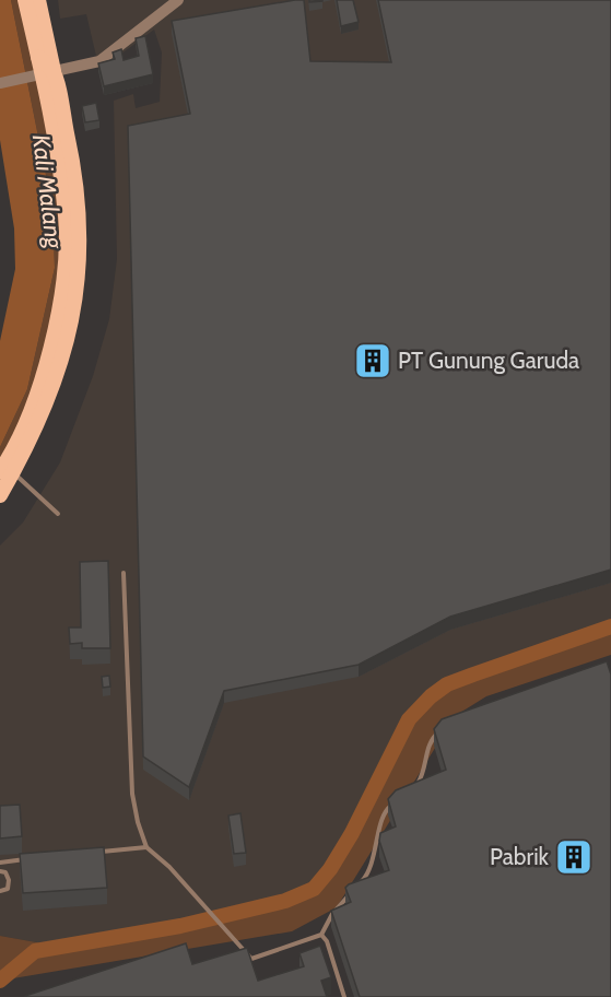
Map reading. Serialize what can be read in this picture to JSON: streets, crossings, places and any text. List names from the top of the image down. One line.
{"water":["Kali Malang"],"places":{"building":["PT Gunung Garuda","Pabrik"]}}
